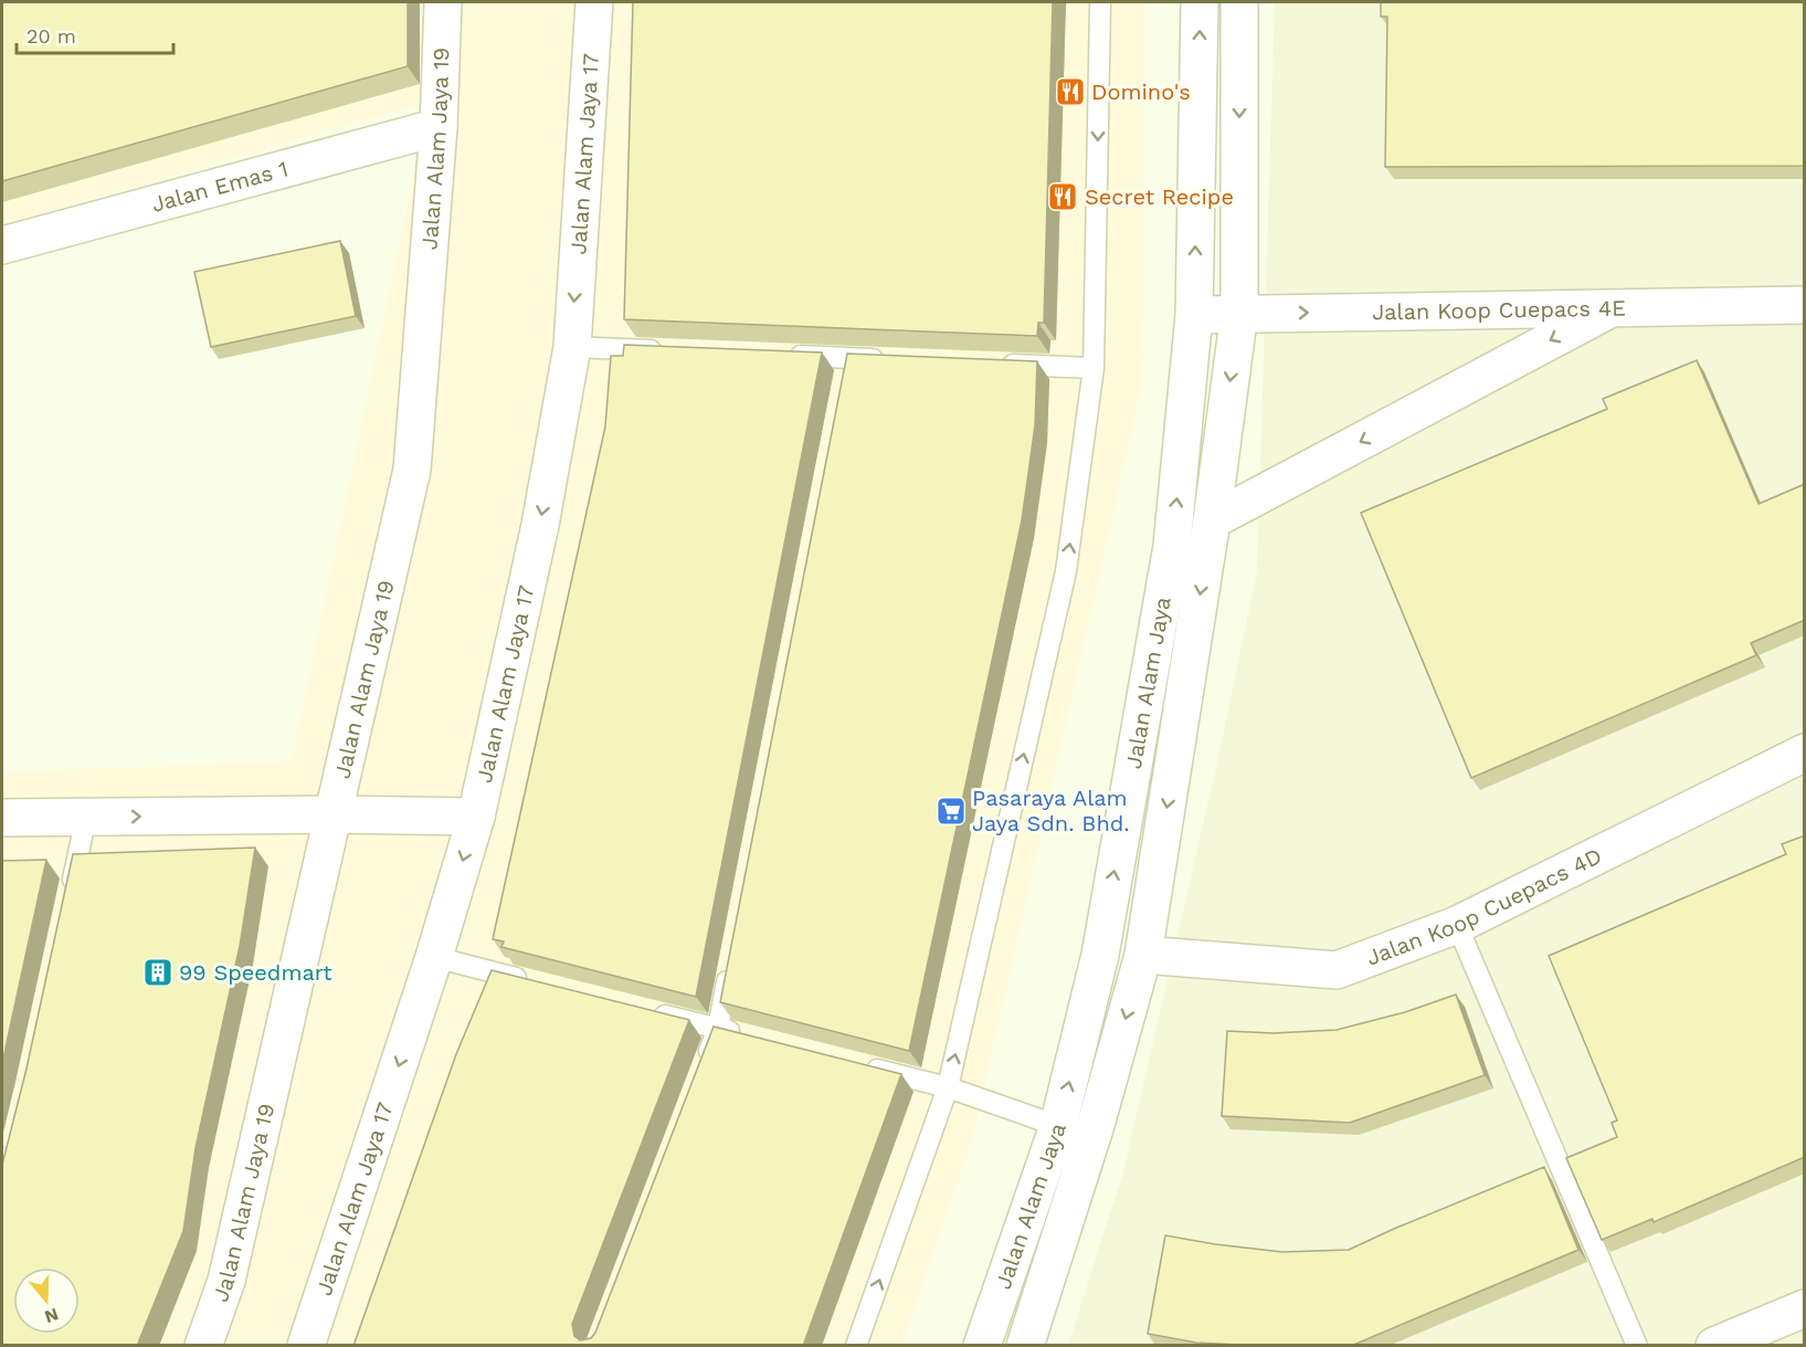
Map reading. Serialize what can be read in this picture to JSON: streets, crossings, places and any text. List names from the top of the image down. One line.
{"streets":{"street":["Jalan Alam Jaya 19","Jalan Alam Jaya 17","Jalan Emas 1","Jalan Koop Cuepacs 4E","Jalan Alam Jaya","Jalan Koop Cuepacs 4D"]},"crossings":[["Jalan Alam Jaya 19","Jalan Emas 1"],["Jalan Koop Cuepacs 4E","Jalan Alam Jaya"],["Jalan Alam Jaya","Jalan Koop Cuepacs 4D"]],"one_way":["Jalan Alam Jaya 17","Jalan Koop Cuepacs 4E"],"places":{"restaurant":["Domino's","Secret Recipe"],"supermarket":["Pasaraya Alam Jaya Sdn. Bhd."],"building":["99 Speedmart"]},"scale_bar":"20 m","north":"bottom"}
